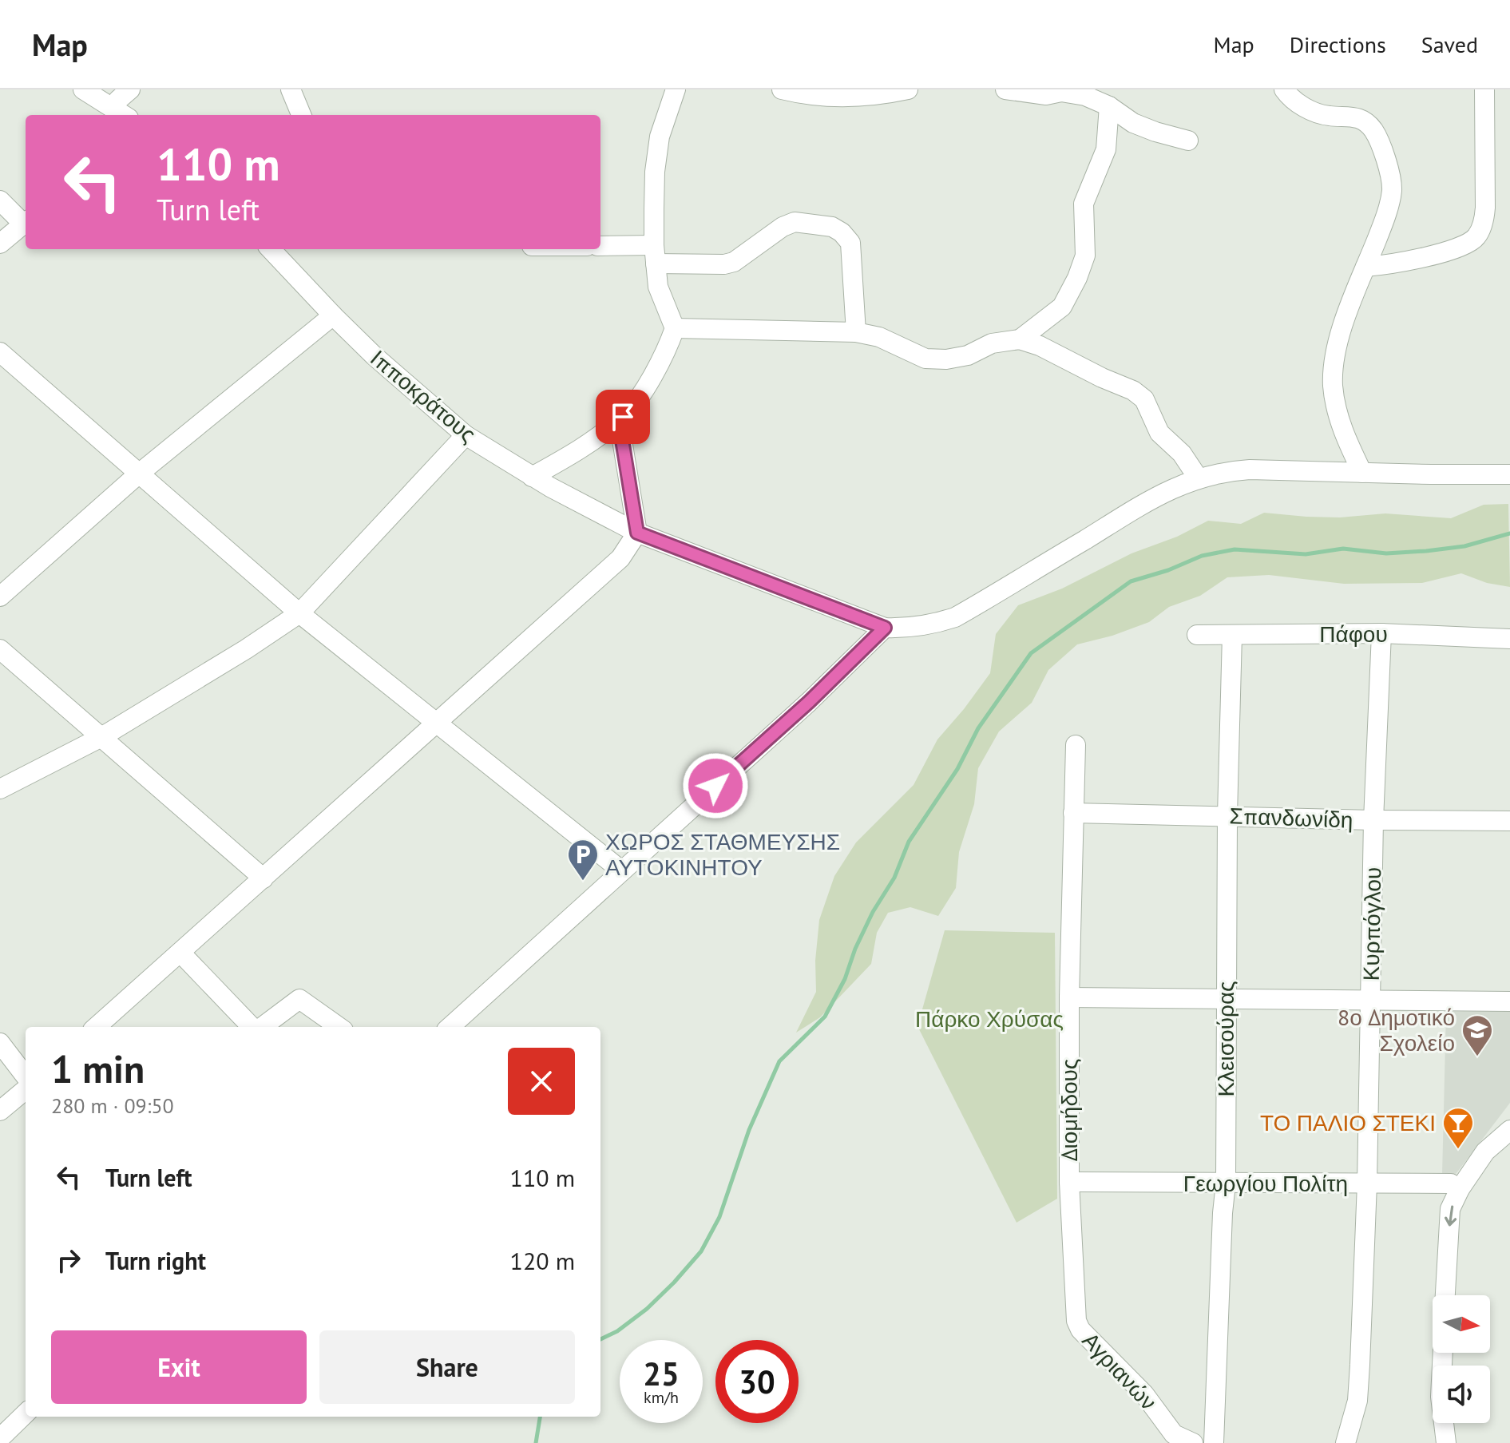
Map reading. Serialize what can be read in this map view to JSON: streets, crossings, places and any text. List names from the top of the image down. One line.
{"streets":{"street":["Ιπποκράτους","Πάφου","Σπανδωνίδη","Κυρπόγλου","Κλεισούρας","Διομήδους","Γεωργίου Πολίτη","Αγριανών"]},"crossings":[["Πάφου","Κυρπόγλου"],["Πάφου","Κλεισούρας"],["Σπανδωνίδη","Κυρπόγλου"],["Σπανδωνίδη","Κλεισούρας"],["Σπανδωνίδη","Διομήδους"],["Κυρπόγλου","Γεωργίου Πολίτη"],["Κλεισούρας","Γεωργίου Πολίτη"],["Διομήδους","Γεωργίου Πολίτη"],["Διομήδους","Αγριανών"]],"parks":["Πάρκο Χρύσας"],"places":{"parking":["ΧΩΡΟΣ ΣΤΑΘΜΕΥΣΗΣ ΑΥΤΟΚΙΝΗΤΟΥ"],"school or university":["8ο Δημοτικό Σχολείο"],"bar":["ΤΟ ΠΑΛΙΟ ΣΤΕΚΙ"]},"north":"right","page":{"header":"Map","nav":["Map","Directions","Saved"],"turn":["110 m","Turn left"],"heading":["1 min","280 m · 09:50"],"list":[{"name":"Turn left","value":"110 m"},{"name":"Turn right","value":"120 m"}],"buttons":["Exit","Share"],"speed":"25 km/h","limit":"30"}}
